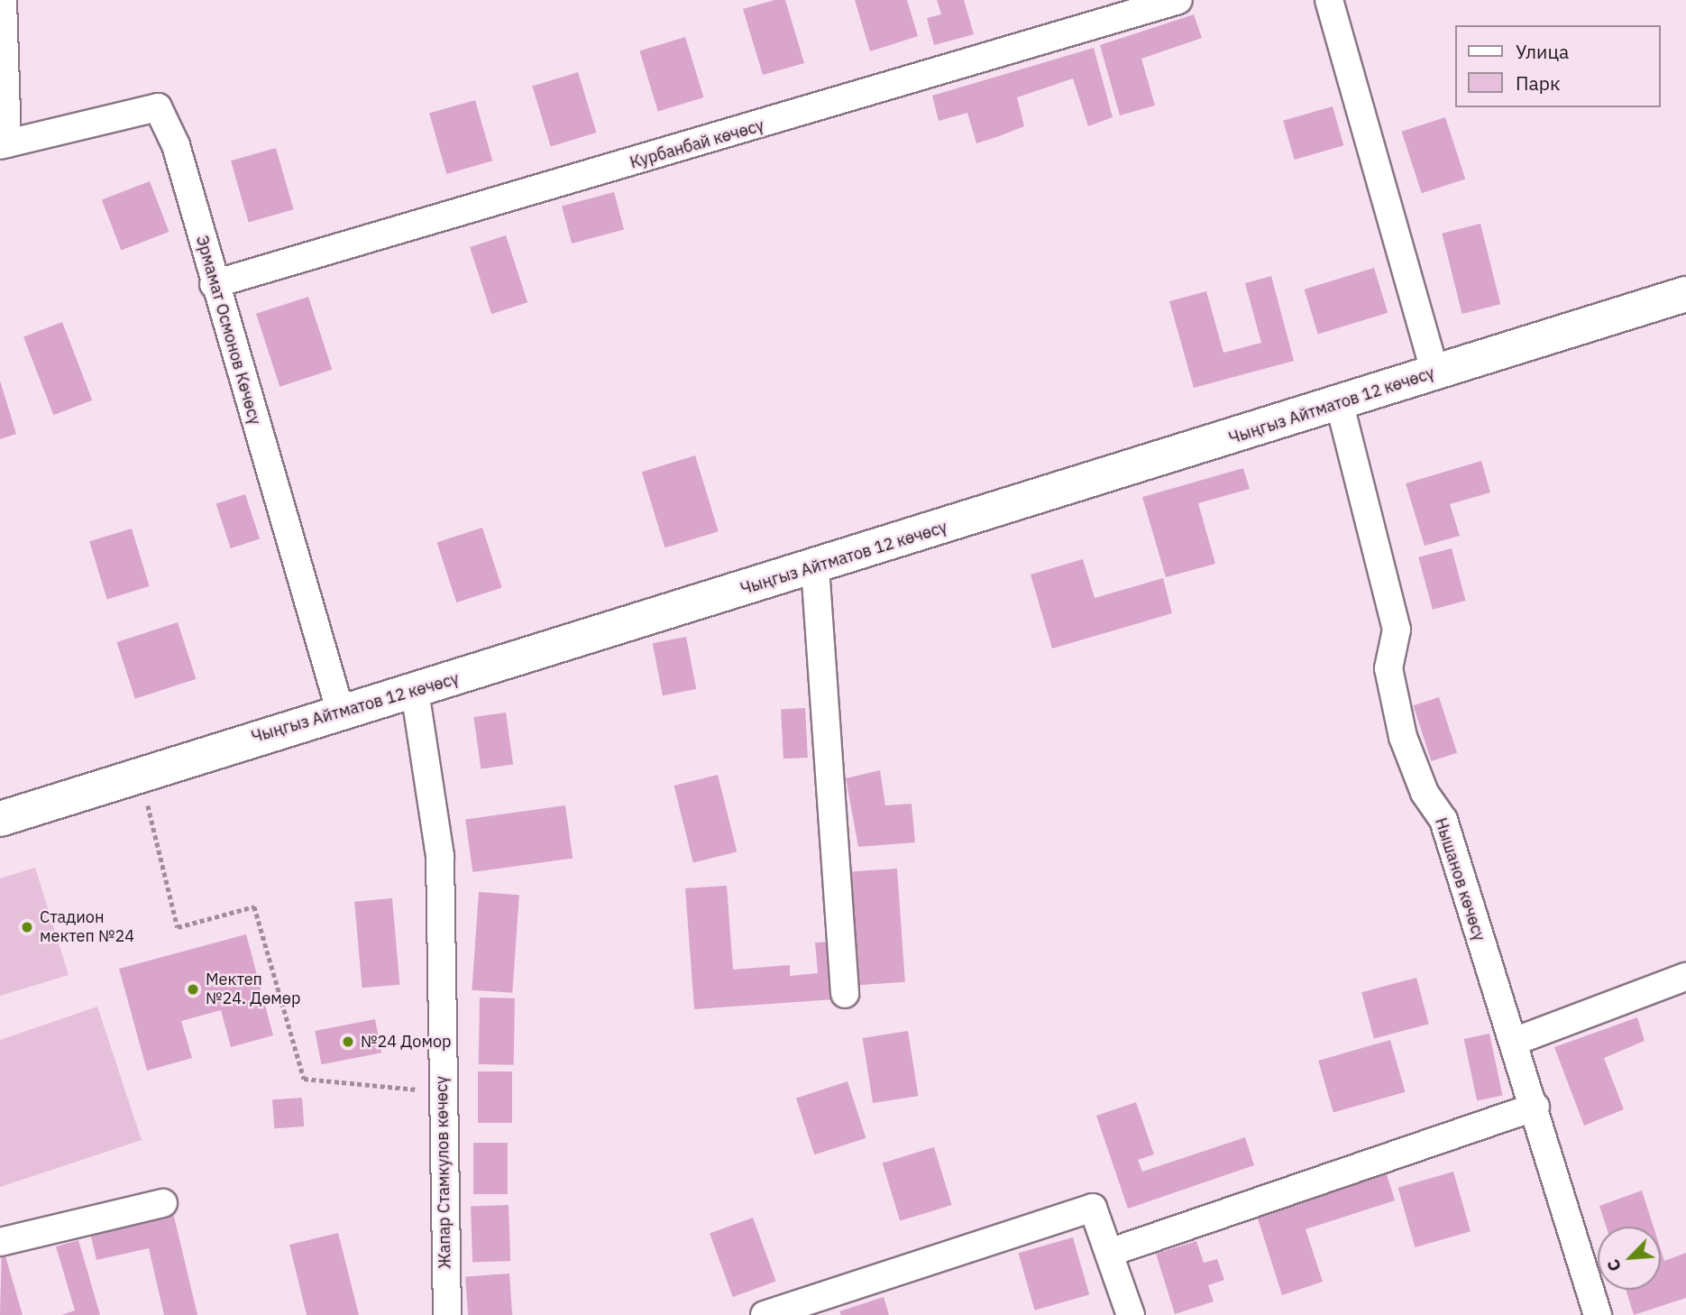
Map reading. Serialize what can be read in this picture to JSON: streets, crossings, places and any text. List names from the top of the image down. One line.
{"streets":{"main road":["Чыңгыз Айтматов 12 көчөсү"],"street":["Курбанбай көчөсү","Эрмамат Осмонов Көчөсү","Нышанов көчөсү","Жапар Стамкулов көчөсү"]},"crossings":[["Курбанбай көчөсү","Эрмамат Осмонов Көчөсү"],["Эрмамат Осмонов Көчөсү","Чыңгыз Айтматов 12 көчөсү"],["Чыңгыз Айтматов 12 көчөсү","Нышанов көчөсү"],["Чыңгыз Айтматов 12 көчөсү","Жапар Стамкулов көчөсү"]],"places":["Стадион мектеп №24","Мектеп №24. Дөмөр","№24 Домор"],"legend":["Улица","Парк"],"north":"bottom left"}
